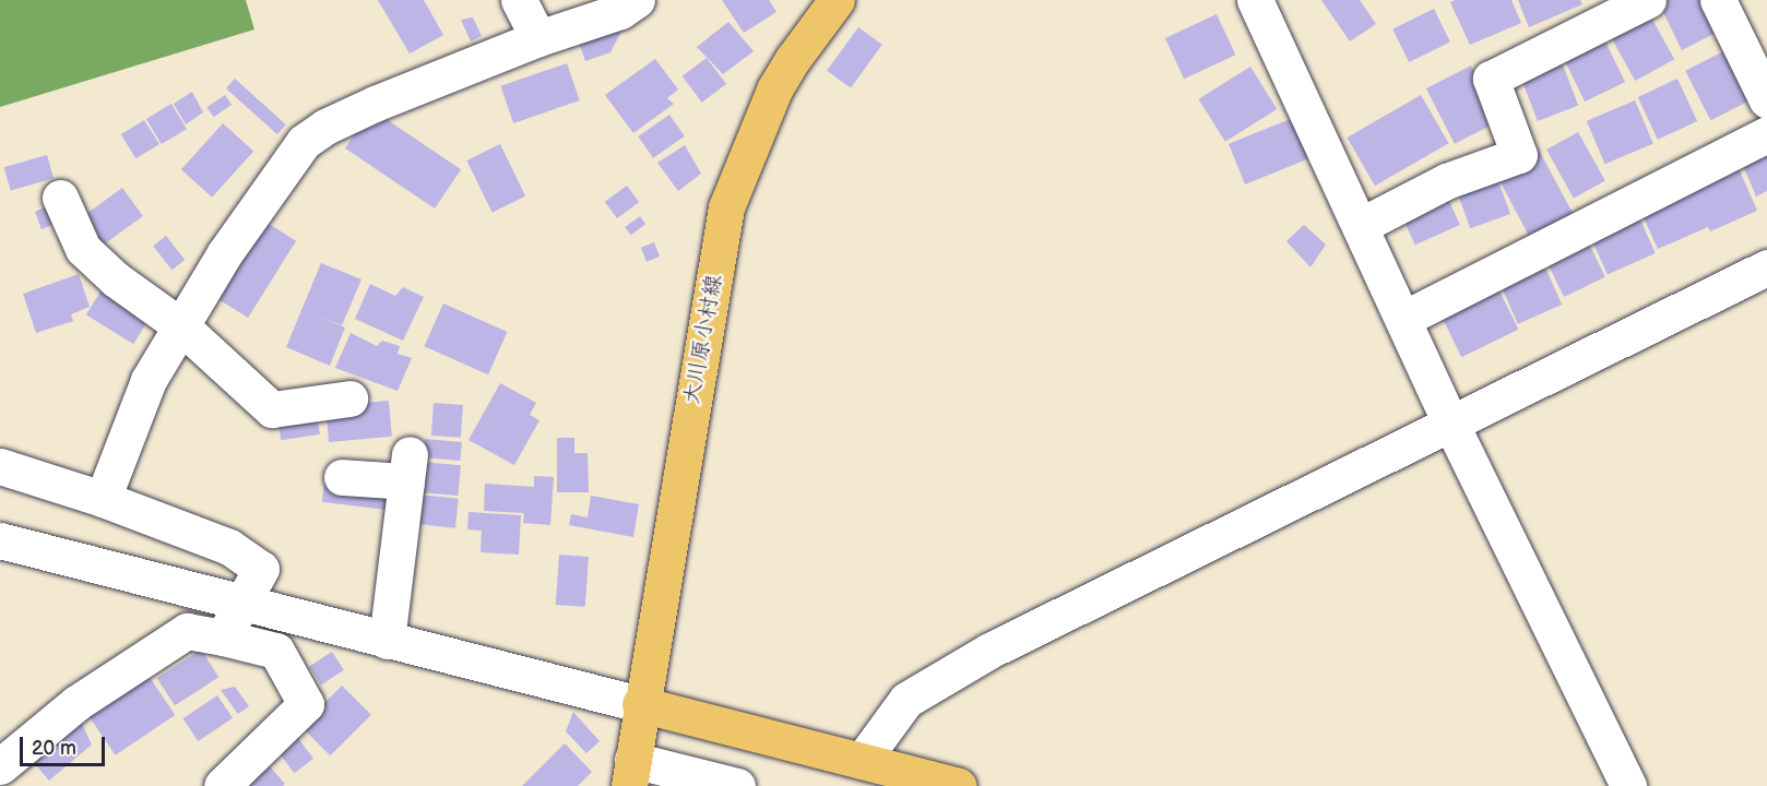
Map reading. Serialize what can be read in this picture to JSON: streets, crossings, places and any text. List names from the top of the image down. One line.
{"streets":{"main road":["大川原小村線"]},"scale_bar":"20 m"}
